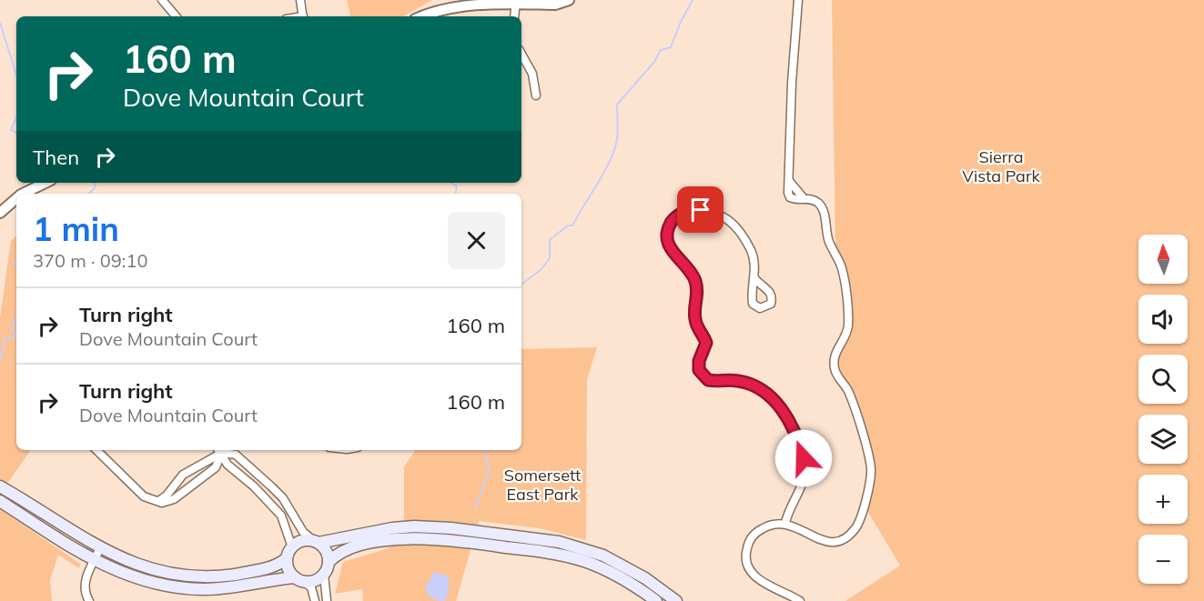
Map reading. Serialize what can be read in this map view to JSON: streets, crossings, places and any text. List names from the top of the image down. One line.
{"parks":["Sierra Vista Park","Somersett East Park"],"north":"top","page":{"turn":["160 m","Dove Mountain Court"],"then":"Then","heading":["1 min","370 m · 09:10"],"map_buttons":["+","−"],"list":[{"name":"Turn right","note":"Dove Mountain Court","value":"160 m"},{"name":"Turn right","note":"Dove Mountain Court","value":"160 m"}]}}
